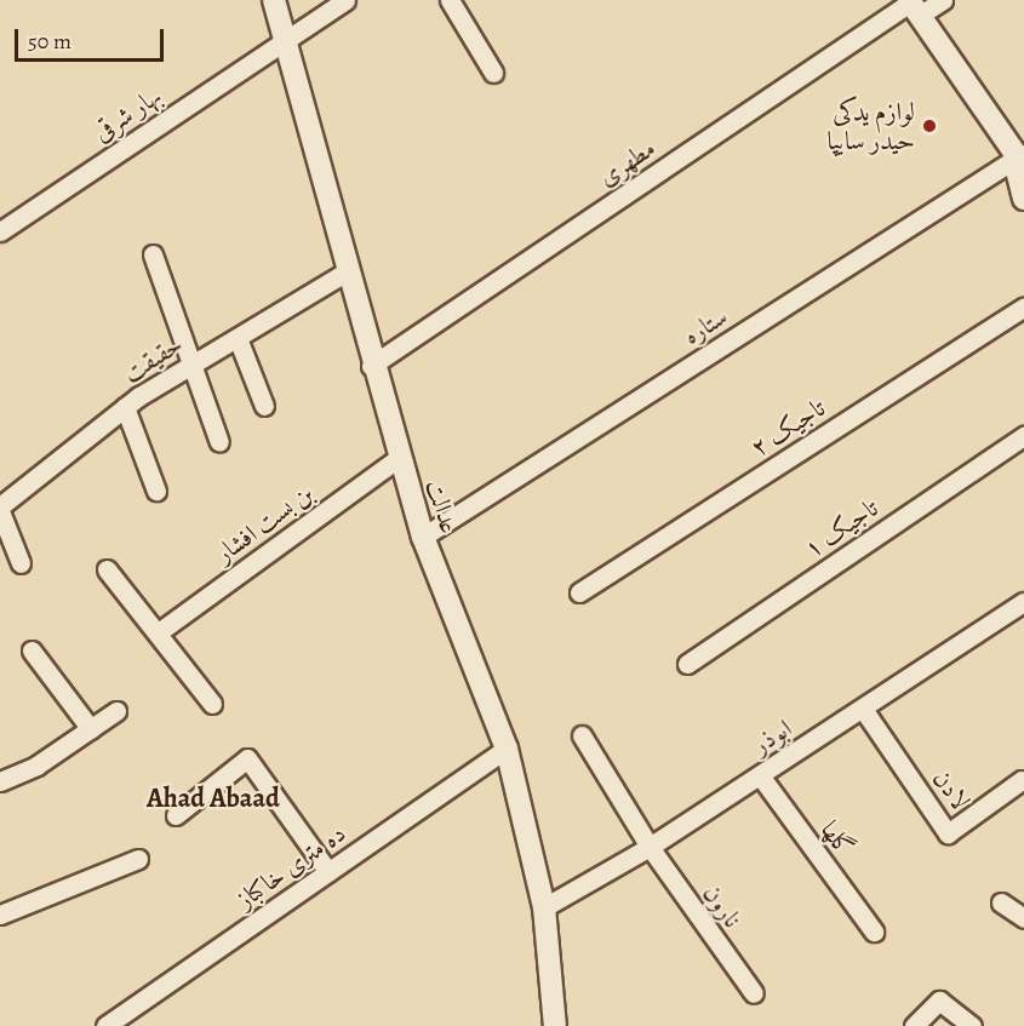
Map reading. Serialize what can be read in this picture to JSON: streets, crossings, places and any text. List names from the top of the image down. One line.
{"streets":{"street":["بهار شرقی","مطهری","ستاره","حقیقت","تاجیک ۲","عدالت","بن بست افشار","تاجیک ۱","ابوذر","لادن","گلها","ده متری خاکباز","نارون"]},"crossings":[["بهار شرقی","عدالت"],["مطهری","عدالت"],["ستاره","عدالت"],["حقیقت","عدالت"],["عدالت","بن بست افشار"],["عدالت","ابوذر"],["عدالت","ده متری خاکباز"],["ابوذر","لادن"],["ابوذر","گلها"],["ابوذر","نارون"]],"districts":["Ahad Abaad"],"places":["لوازم یدکی حیدر سایپا"],"scale_bar":"50 m"}
